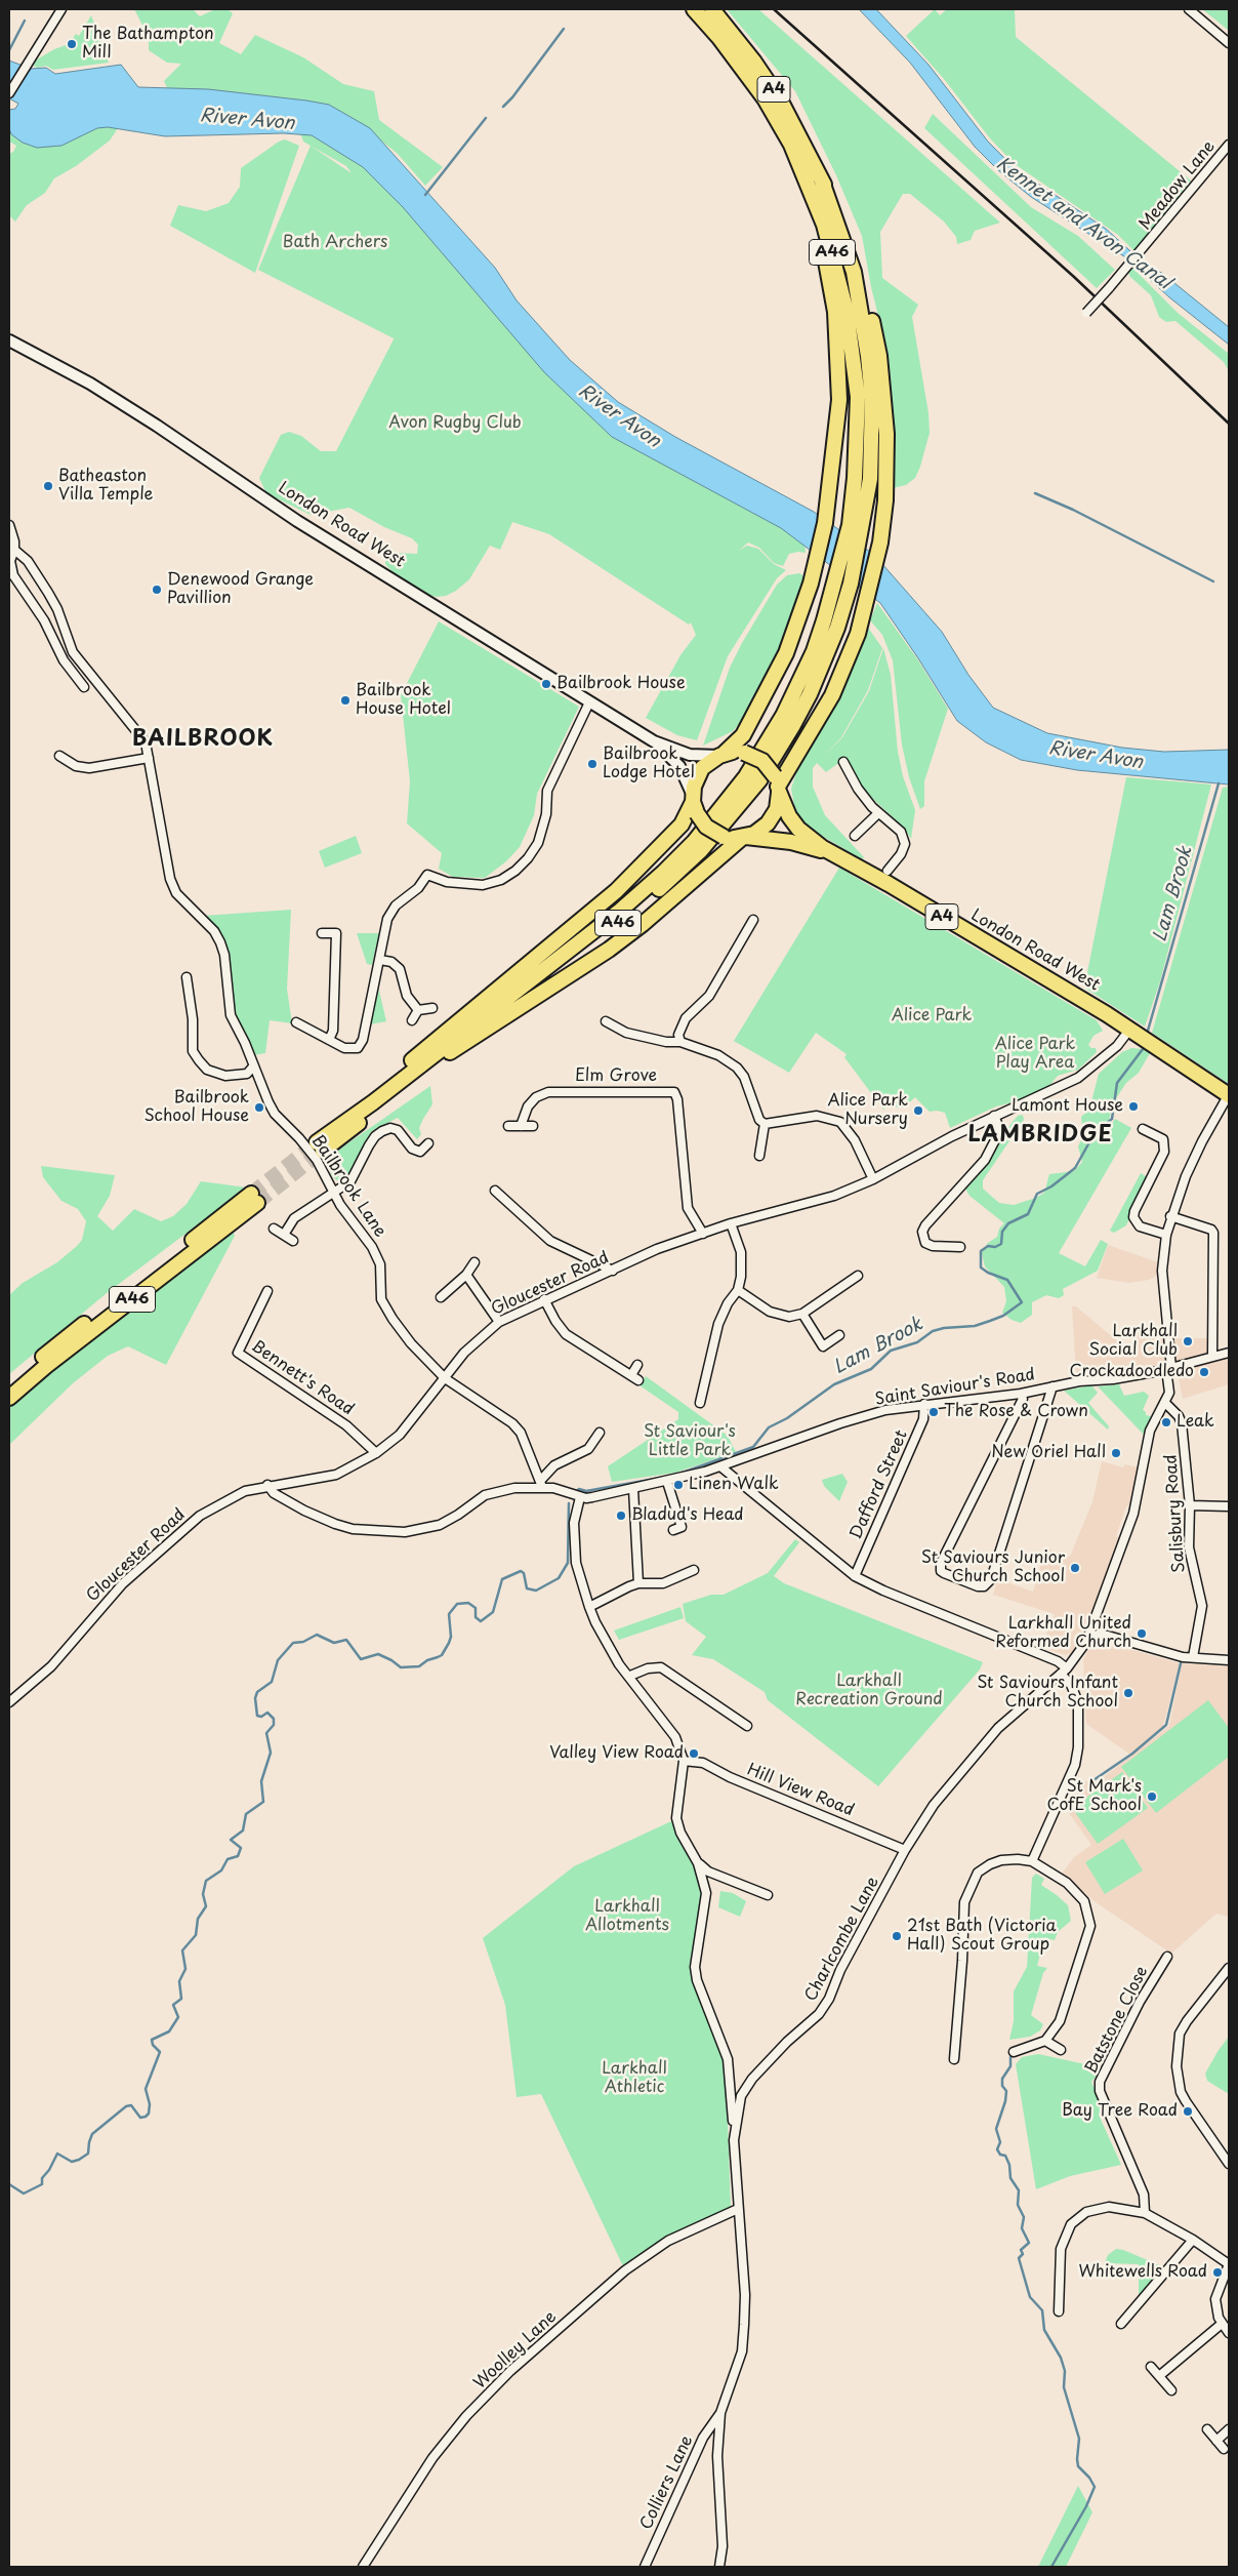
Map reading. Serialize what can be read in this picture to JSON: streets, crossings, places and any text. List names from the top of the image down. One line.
{"streets":{"highway":["A4","A46","London Road West"],"street":["Meadow Lane","Elm Grove","Bailbrook Lane","Gloucester Road","Bennett's Road","Saint Saviour's Road","Dafford Street","Salisbury Road","Hill View Road","Charlcombe Lane","Batstone Close","Woolley Lane","Colliers Lane"]},"crossings":[["A4","A46"],["A4","London Road West"],["London Road West","Gloucester Road"],["Elm Grove","Gloucester Road"],["Bailbrook Lane","Gloucester Road"],["Bailbrook Lane","Saint Saviour's Road"],["Gloucester Road","Bennett's Road"],["Gloucester Road","Saint Saviour's Road"],["Saint Saviour's Road","Dafford Street"],["Salisbury Road","Charlcombe Lane"],["Hill View Road","Charlcombe Lane"],["Charlcombe Lane","Woolley Lane"],["Charlcombe Lane","Colliers Lane"]],"districts":["BAILBROOK","LAMBRIDGE"],"water":["River Avon","Kennet and Avon Canal","Lam Brook"],"parks":["Bath Archers","Avon Rugby Club","Alice Park","Alice Park Play Area","St Saviour's Little Park","Larkhall Recreation Ground","Larkhall Allotments","Larkhall Athletic"],"places":["The Bathampton Mill","Batheaston Villa Temple","Denewood Grange Pavillion","Bailbrook House","Bailbrook House Hotel","Bailbrook Lodge Hotel","Lamont House","Bailbrook School House","Alice Park Nursery","Larkhall Social Club","Crockadoodledo","The Rose & Crown","Leak","New Oriel Hall","Linen Walk","Bladud's Head","St Saviours Junior Church School","Larkhall United Reformed Church","St Saviours Infant Church School","Valley View Road","St Mark's CofE School","21st Bath (Victoria Hall) Scout Group","Bay Tree Road","Whitewells Road"]}
